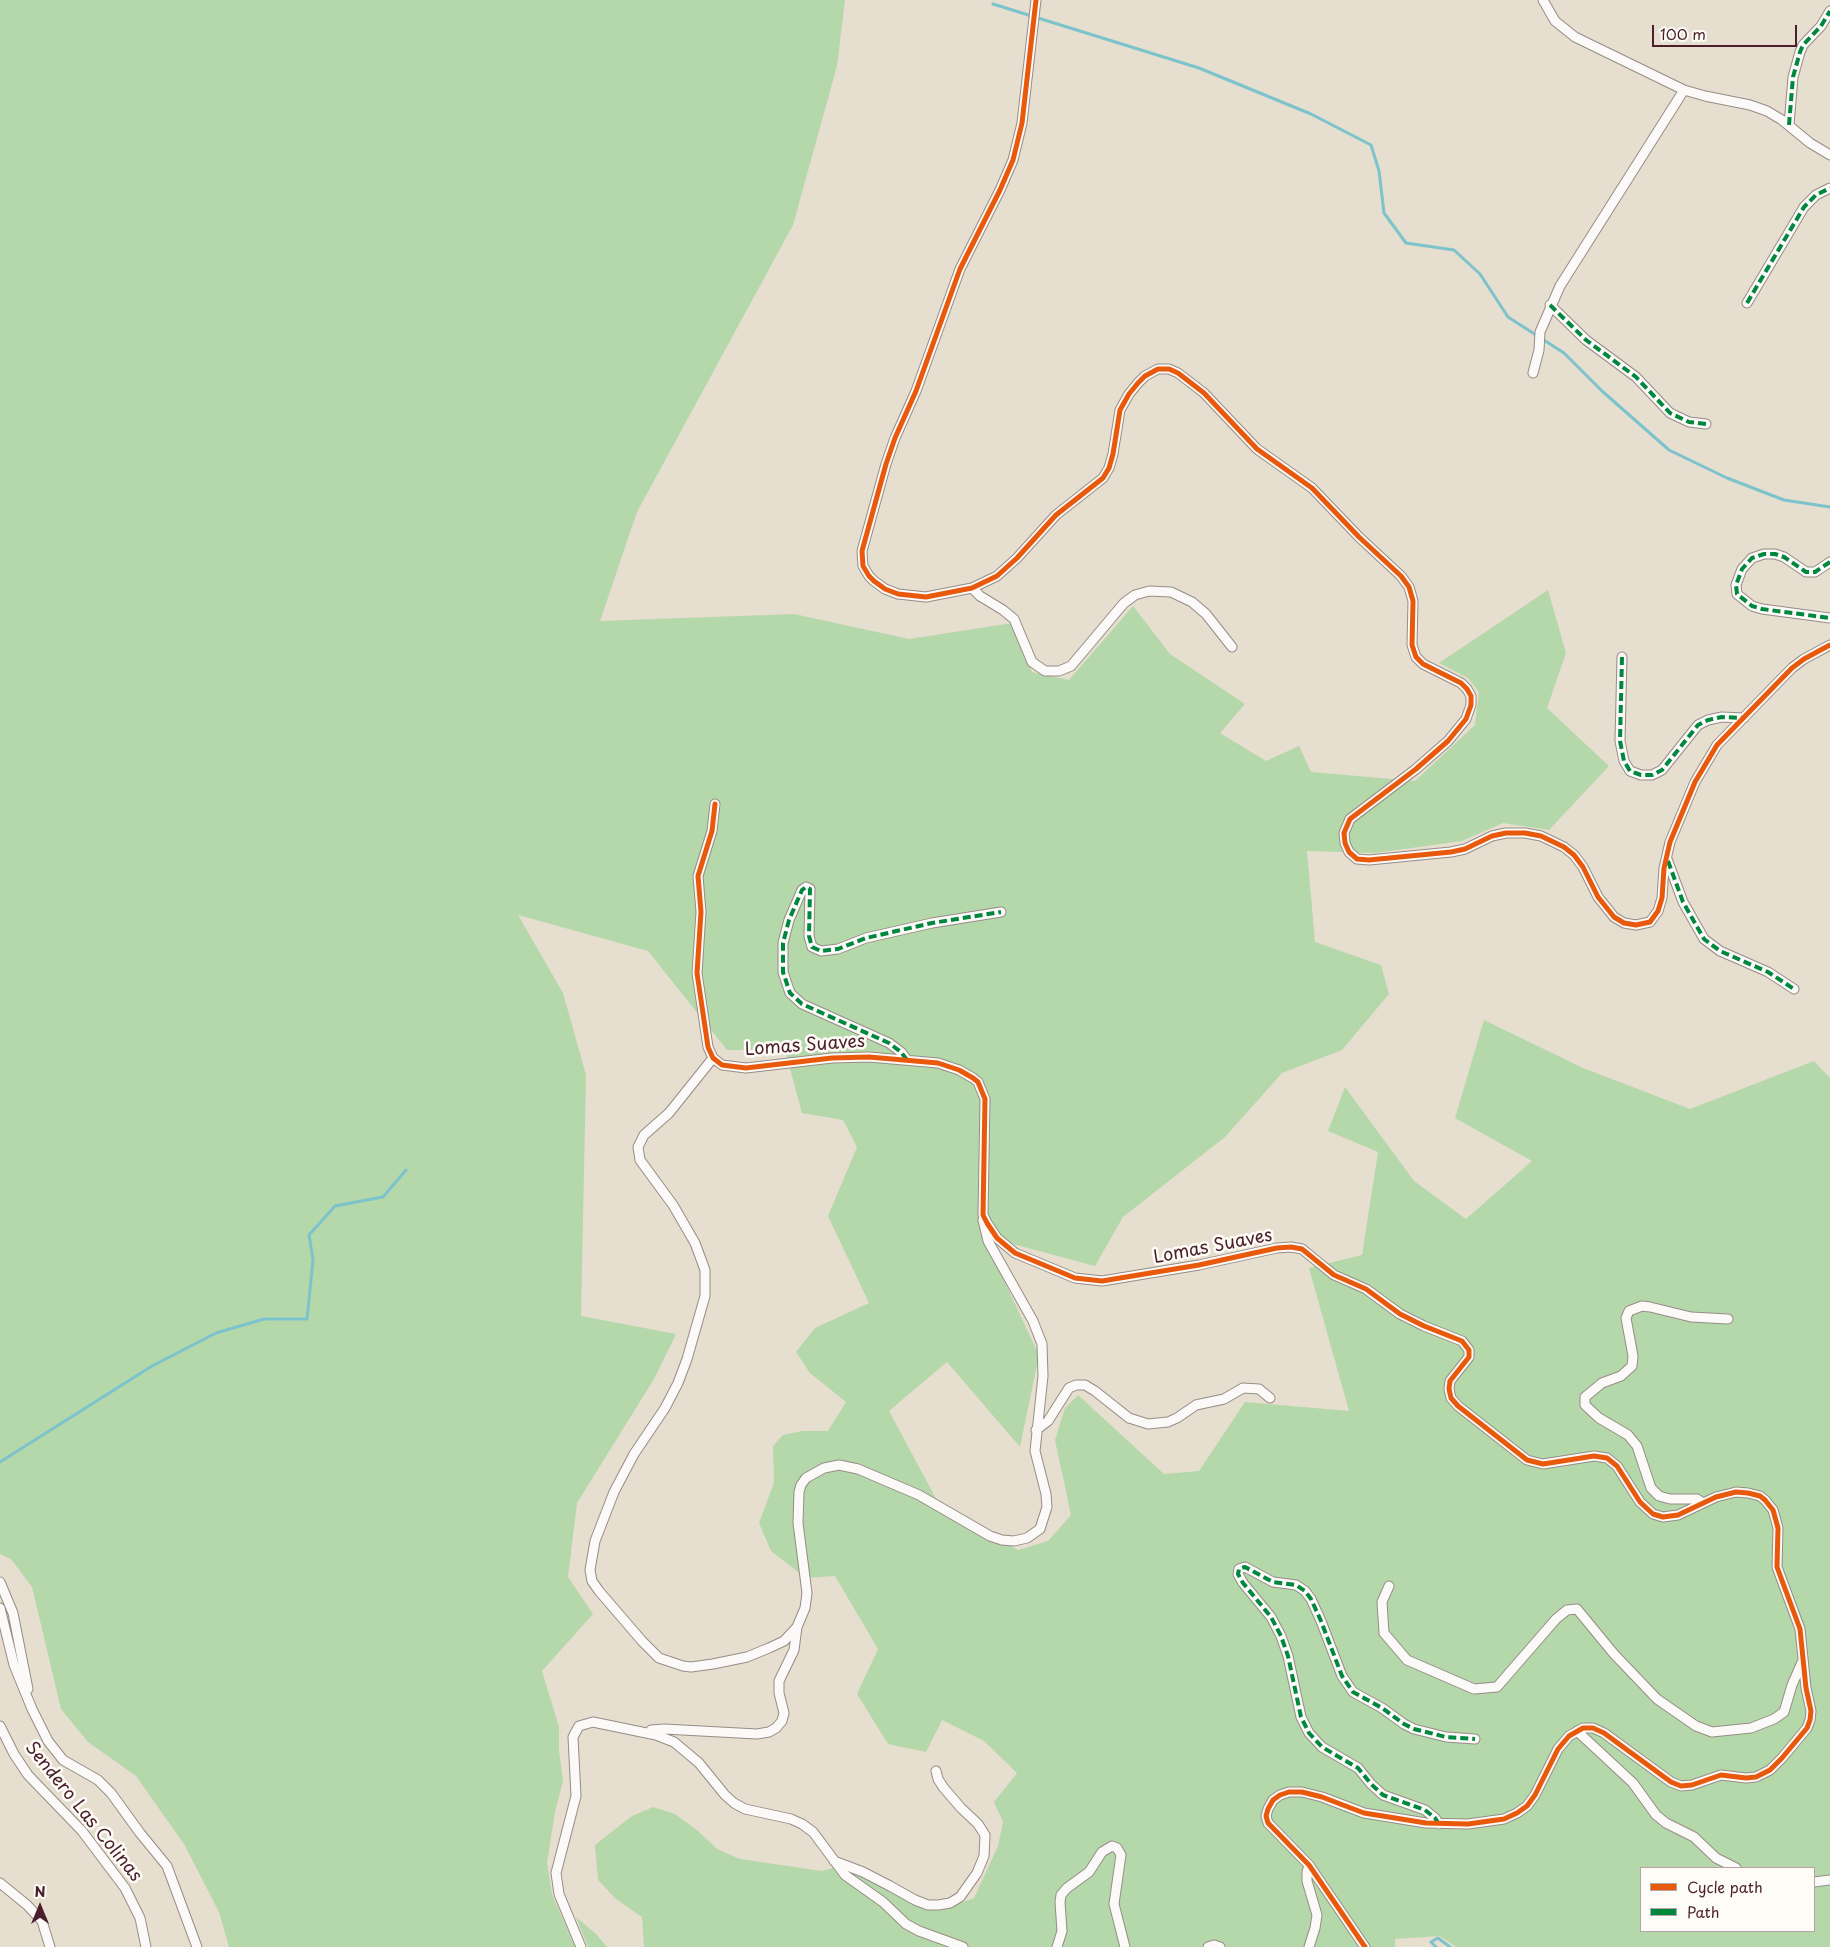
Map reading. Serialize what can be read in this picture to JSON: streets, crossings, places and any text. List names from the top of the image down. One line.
{"streets":{"street":["Lomas Suaves","Sendero Las Colinas"]},"legend":["Cycle path","Path"],"scale_bar":"100 m","north":"top"}
